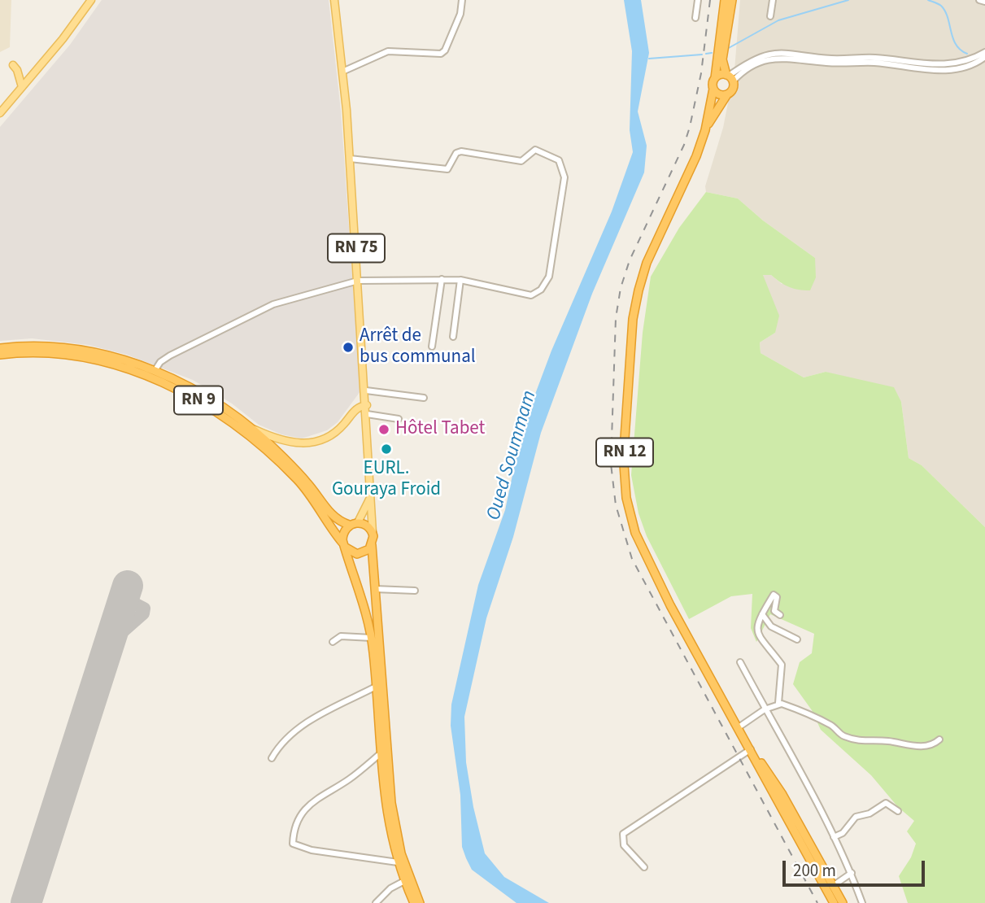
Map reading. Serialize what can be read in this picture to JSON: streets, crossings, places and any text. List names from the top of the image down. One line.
{"streets":{"highway":["RN 9","RN 12"],"main road":["RN 75"]},"crossings":[["RN 75","RN 9"]],"water":["Oued Soummam"],"places":["Arrêt de bus communal","Hôtel Tabet","EURL. Gouraya Froid"],"scale_bar":"200 m"}
